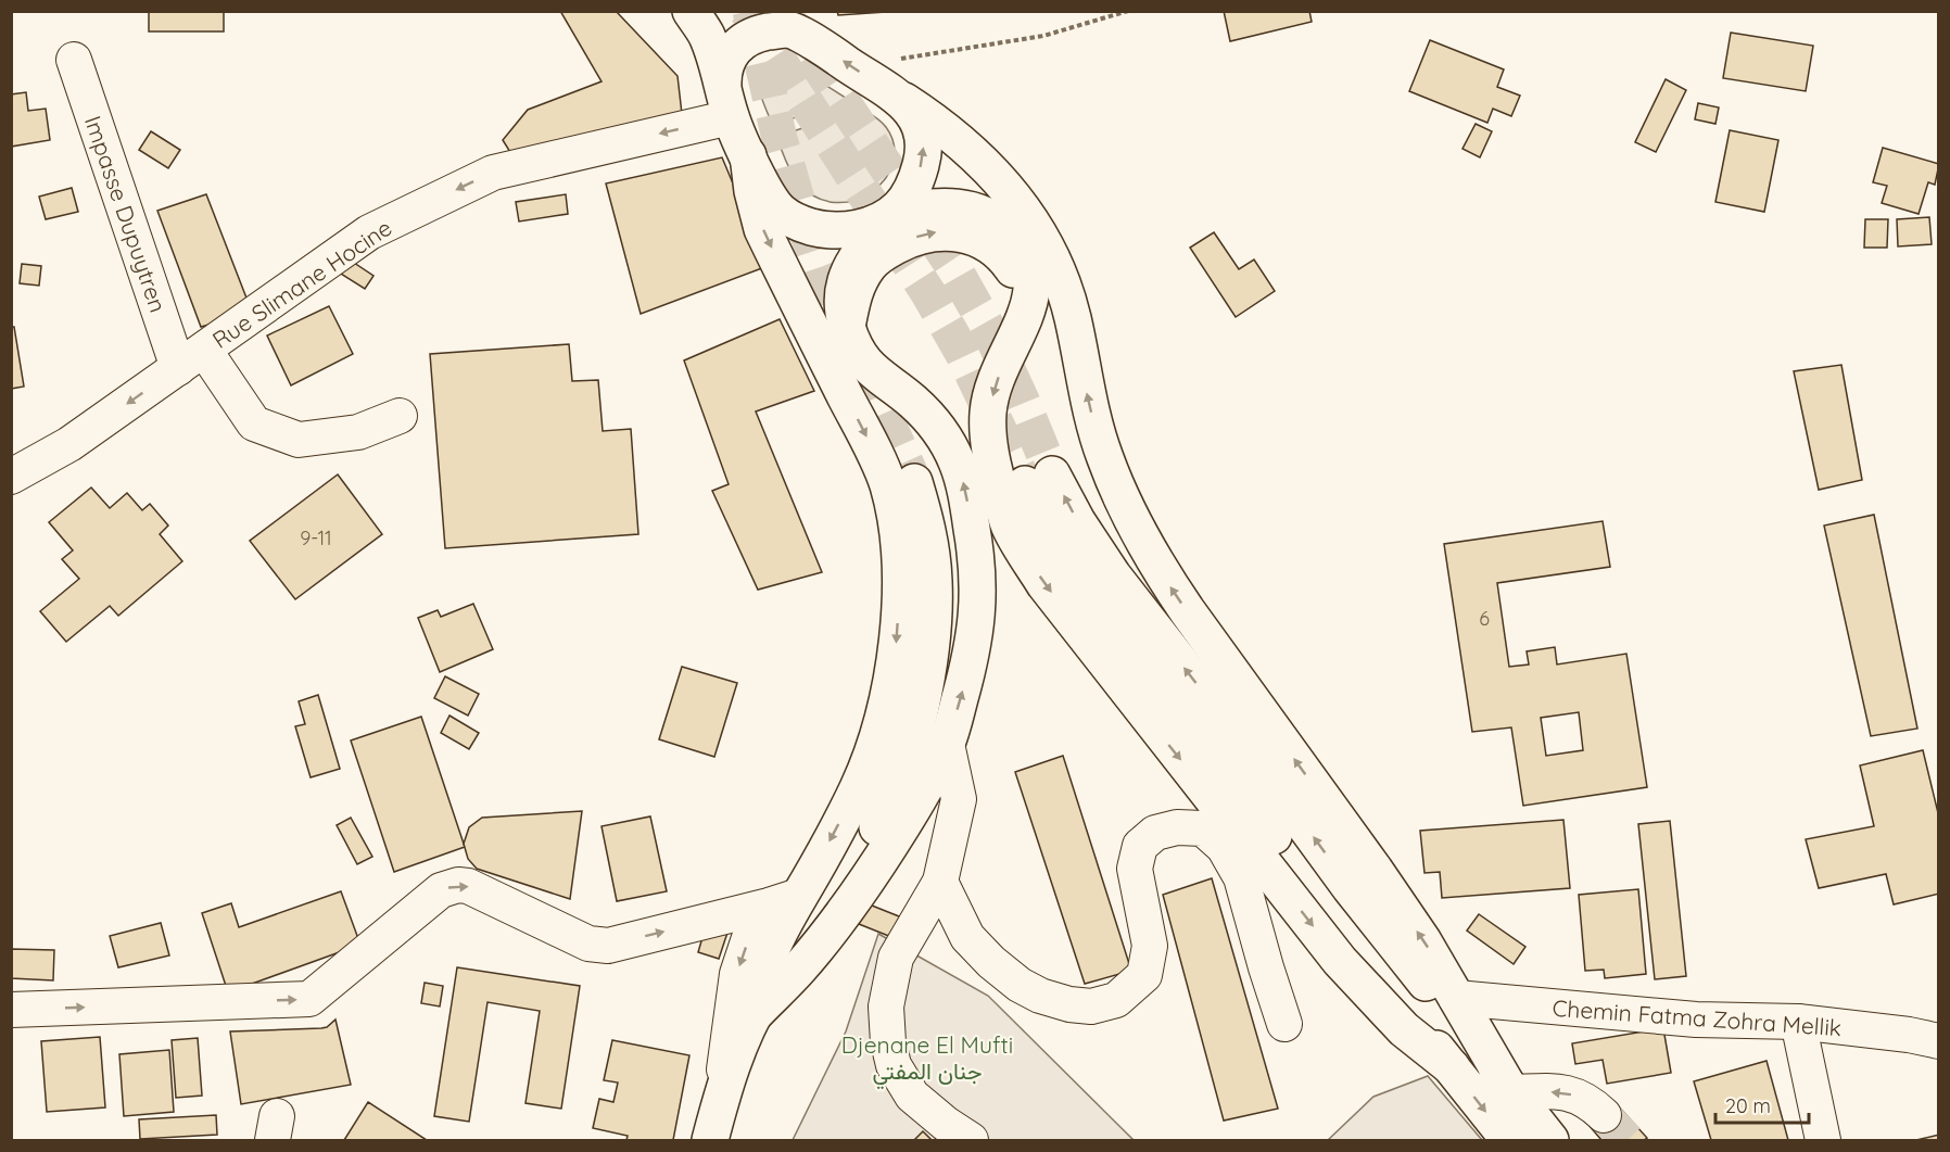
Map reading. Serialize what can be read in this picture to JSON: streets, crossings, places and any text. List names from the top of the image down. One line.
{"streets":{"street":["Impasse Dupuytren","Rue Slimane Hocine","Chemin Fatma Zohra Mellik"]},"crossings":[["Impasse Dupuytren","Rue Slimane Hocine"]],"one_way":["Rue Slimane Hocine"],"parks":["Djenane El Mufti جنان المفتي"],"house_numbers":["9-11","6"],"scale_bar":"20 m"}
